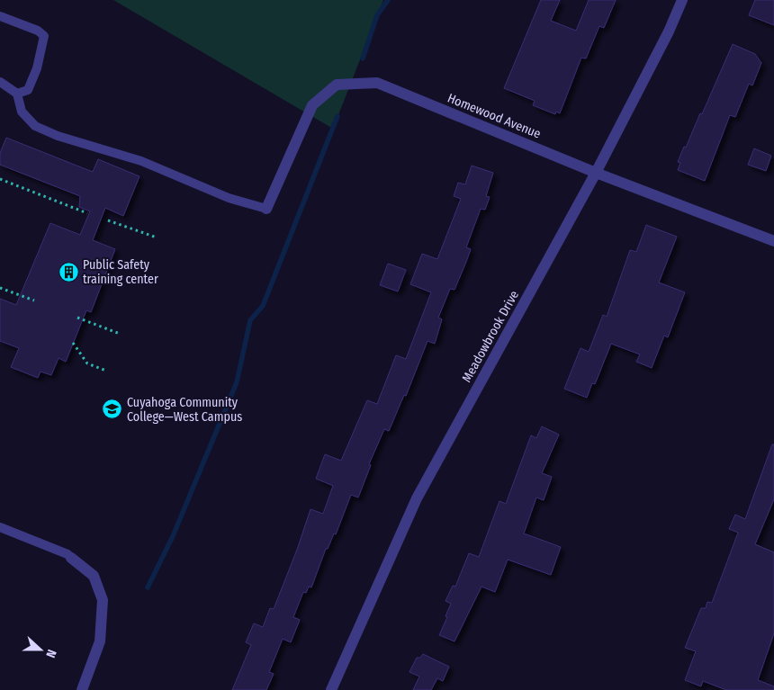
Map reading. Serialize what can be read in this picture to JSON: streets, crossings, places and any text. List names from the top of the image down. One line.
{"streets":{"street":["Homewood Avenue","Meadowbrook Drive"]},"crossings":[["Homewood Avenue","Meadowbrook Drive"]],"places":{"building":["Public Safety training center"],"school or university":["Cuyahoga Community College—West Campus"]},"north":"right"}
